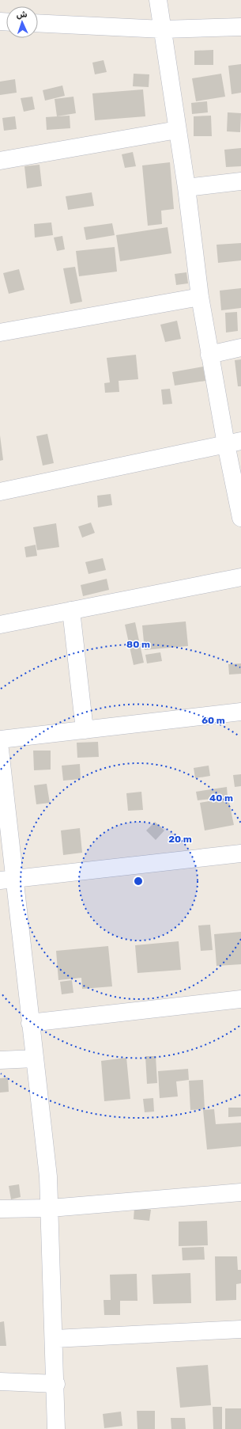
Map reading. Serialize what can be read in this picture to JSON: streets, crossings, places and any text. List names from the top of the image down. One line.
{"north":"top","rings":["80 m","60 m","40 m","20 m"]}
